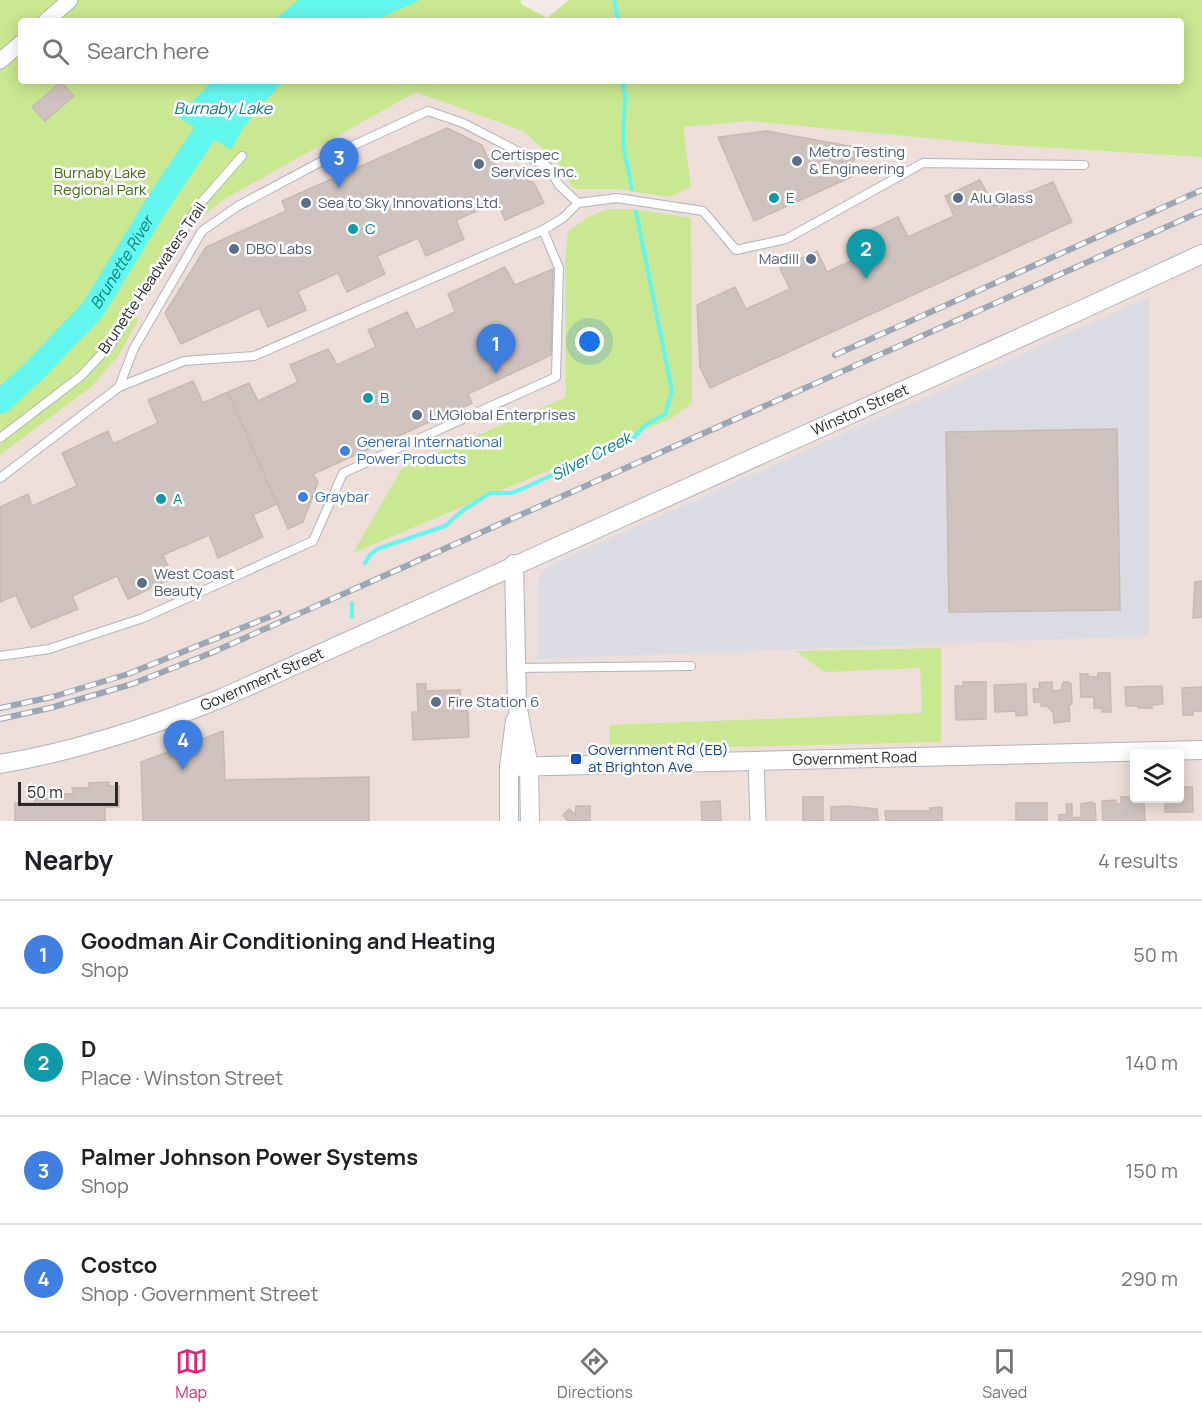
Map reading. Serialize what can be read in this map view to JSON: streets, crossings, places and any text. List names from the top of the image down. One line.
{"streets":{"street":["Winston Street","Government Street","Government Road"],"lane":["Brunette Headwaters Trail"]},"crossings":[["Winston Street","Government Street"]],"water":["Burnaby Lake","Brunette River","Silver Creek"],"parks":["Burnaby Lake Regional Park"],"places":{"other":["Metro Testing & Engineering","Certispec Services Inc.","E","Alu Glass","Sea to Sky Innovations Ltd.","C","DBO Labs","Madill","B","LMGlobal Enterprises","General International Power Products","Graybar","A","West Coast Beauty","Fire Station 6"],"transit":["Government Rd (EB) at Brighton Ave"]},"scale_bar":"50 m","page":{"search":"Search here","pins":["3","2","1","4"],"scale":"50 m","heading":["Nearby","4 results"],"list":[{"mark":"1","name":"Goodman Air Conditioning and Heating","note":"Shop","value":"50 m"},{"mark":"2","name":"D","note":"Place · Winston Street","value":"140 m"},{"mark":"3","name":"Palmer Johnson Power Systems","note":"Shop","value":"150 m"},{"mark":"4","name":"Costco","note":"Shop · Government Street","value":"290 m"}],"nav":["Map","Directions","Saved"]}}
